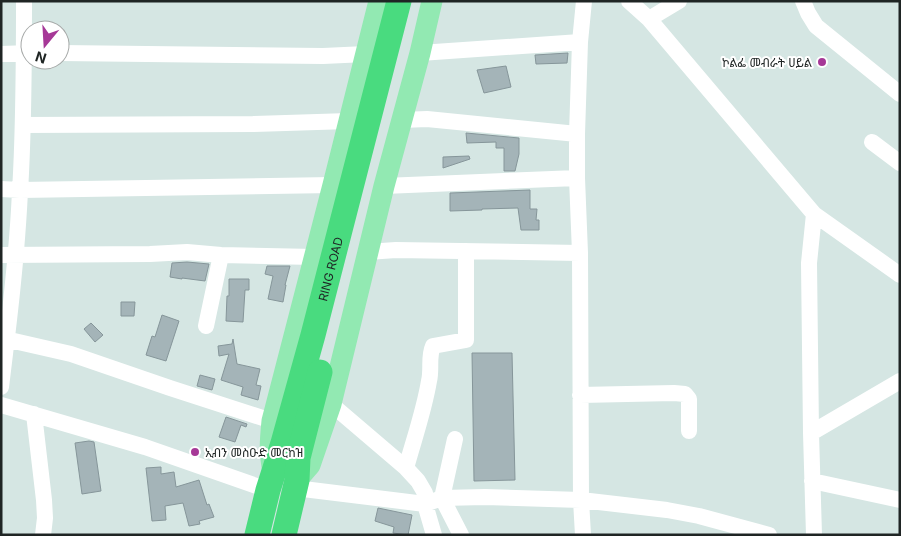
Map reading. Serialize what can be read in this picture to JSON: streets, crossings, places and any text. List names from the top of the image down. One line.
{"streets":{"highway":["RING ROAD"]},"places":["ኮልፌ መብራት ሀይል","ኢብን መስዑድ መርከዝ"],"north":"bottom"}
